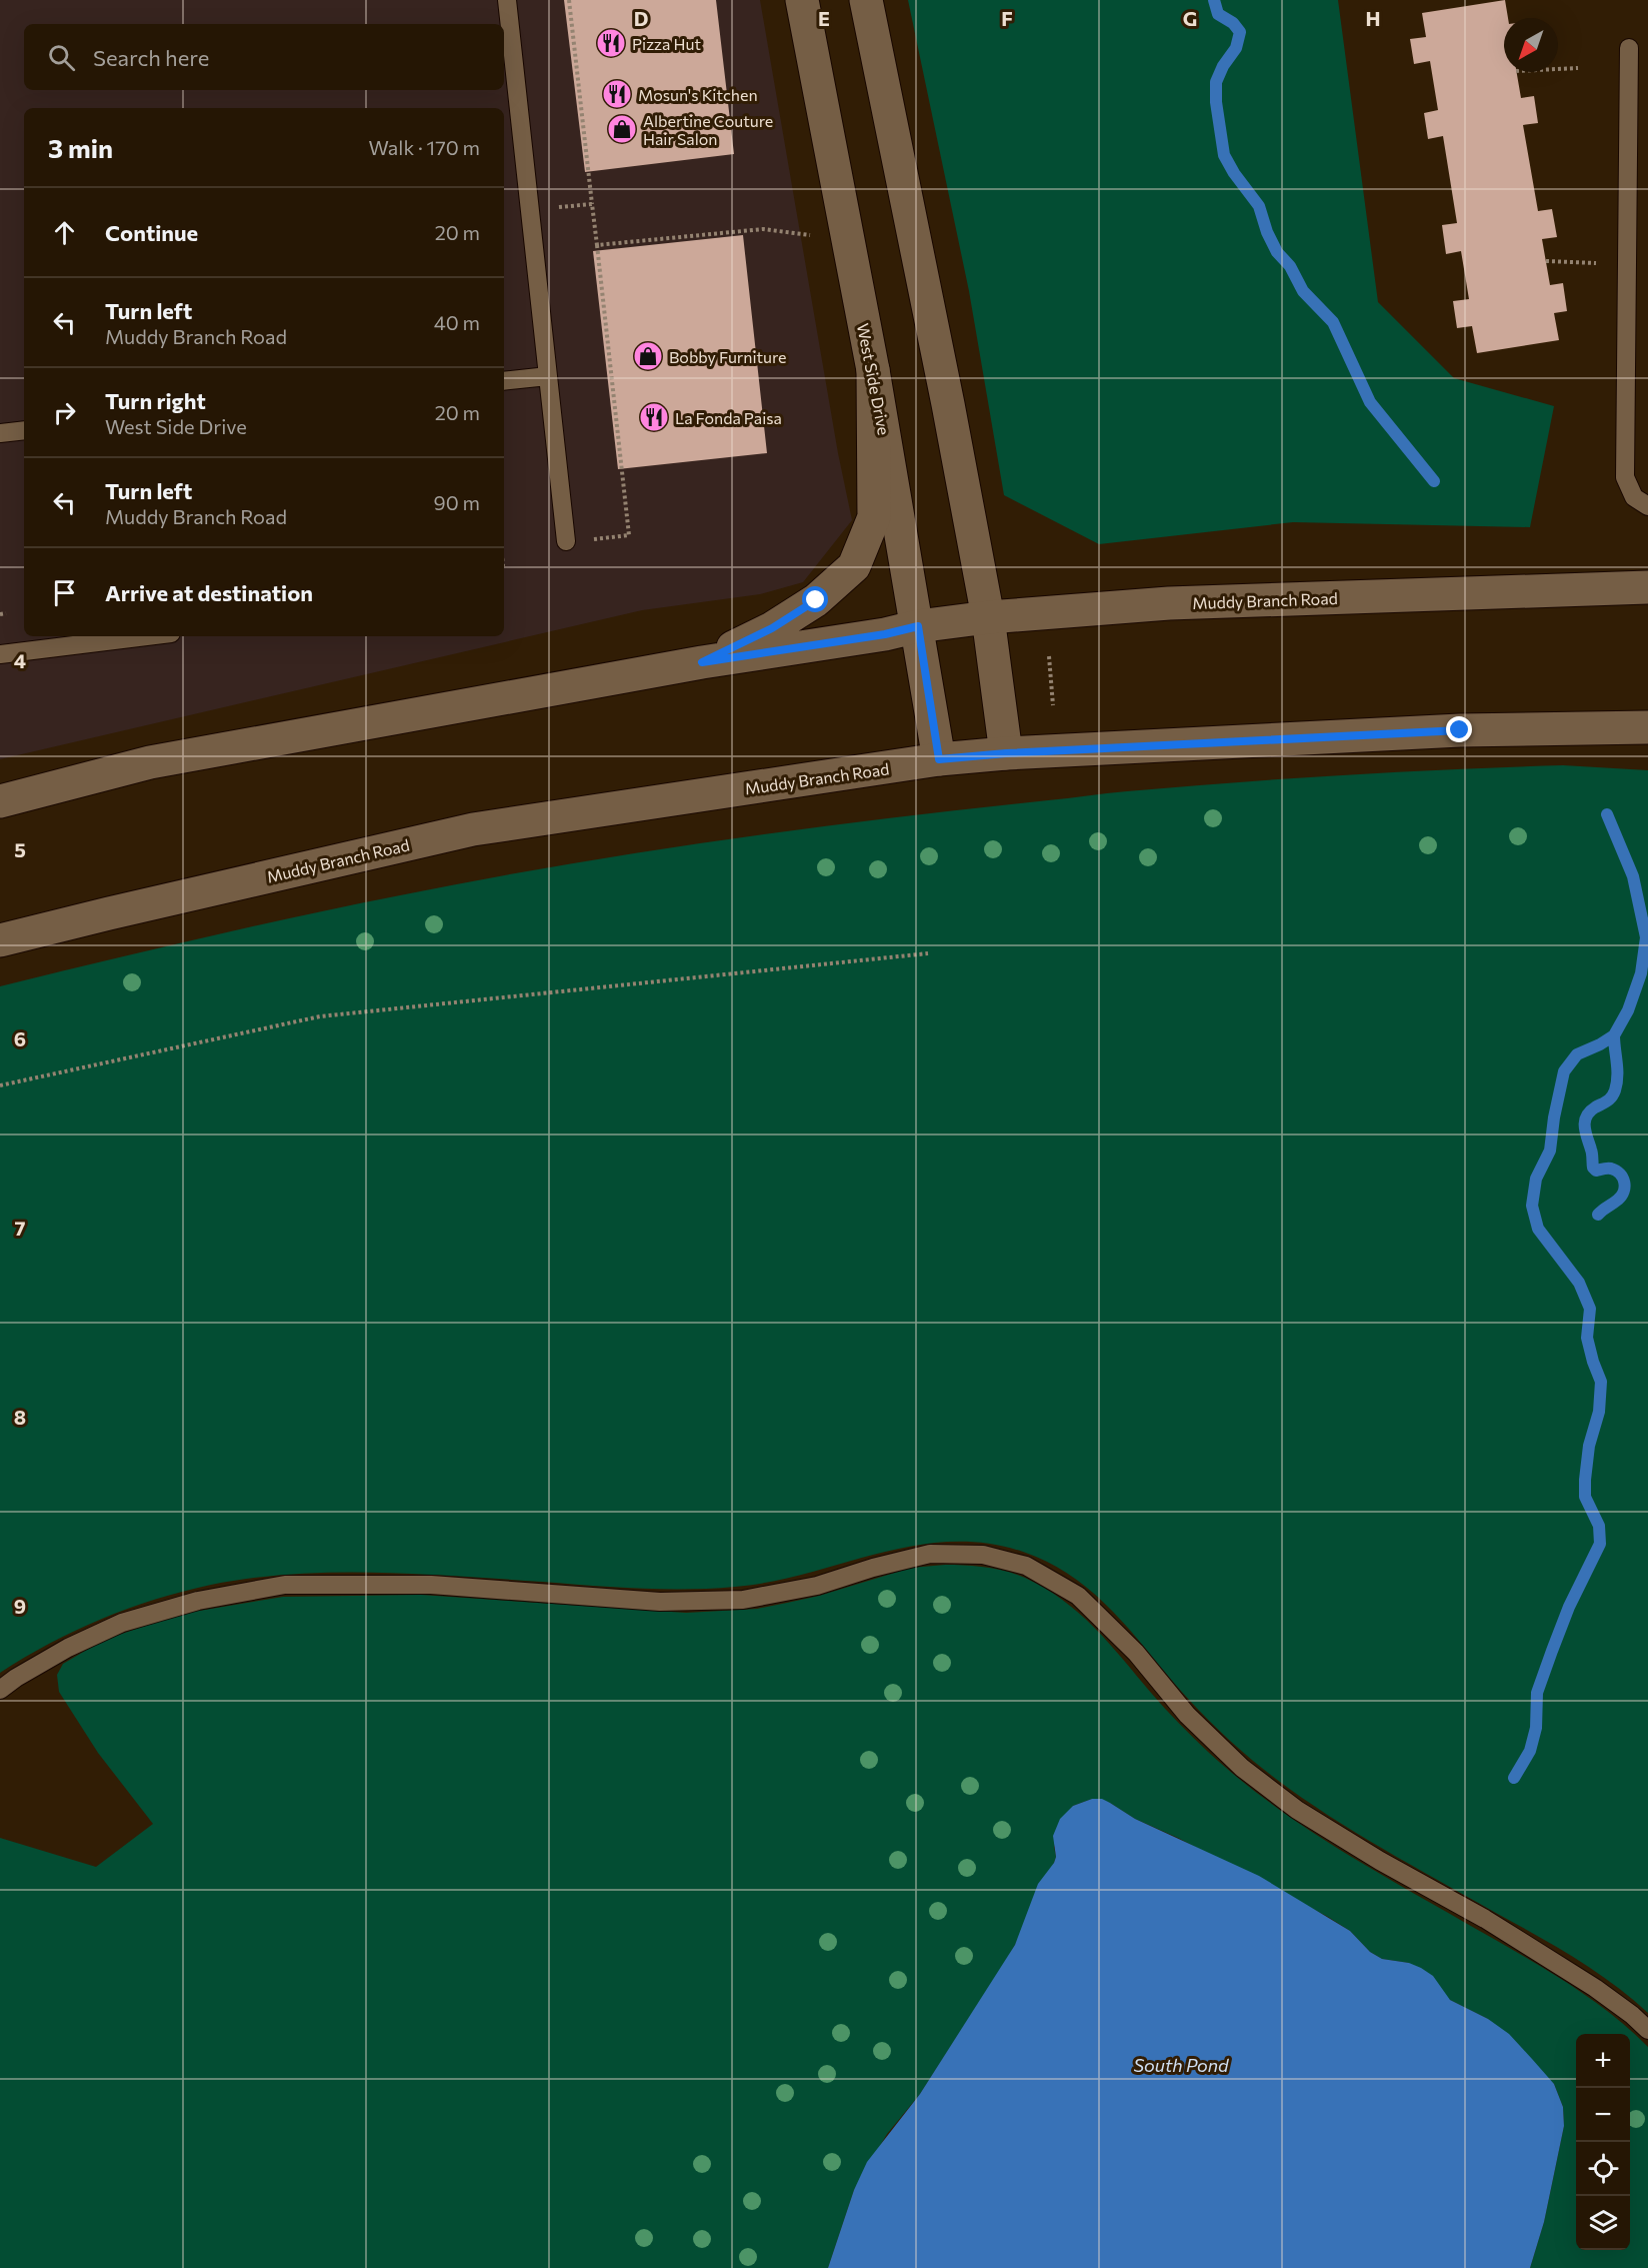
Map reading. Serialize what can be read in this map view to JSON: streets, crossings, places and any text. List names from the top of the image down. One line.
{"streets":{"main road":["West Side Drive","Muddy Branch Road"]},"crossings":[["West Side Drive","Muddy Branch Road"]],"water":["South Pond"],"places":{"restaurant":["Pizza Hut","Mosun's Kitchen","La Fonda Paisa"],"shop":["Albertine Couture Hair Salon","Bobby Furniture"]},"north":"bottom left","page":{"search":"Search here","heading":["3 min","Walk · 170 m"],"list":[["Continue","20 m"],["Turn left","Muddy Branch Road","40 m"],["Turn right","West Side Drive","20 m"],["Turn left","Muddy Branch Road","90 m"],"Arrive at destination"],"map_buttons":["+","−"]},"grid":{"columns":["D","E","F","G","H"],"rows":["4","5","6","7","8","9"]}}
